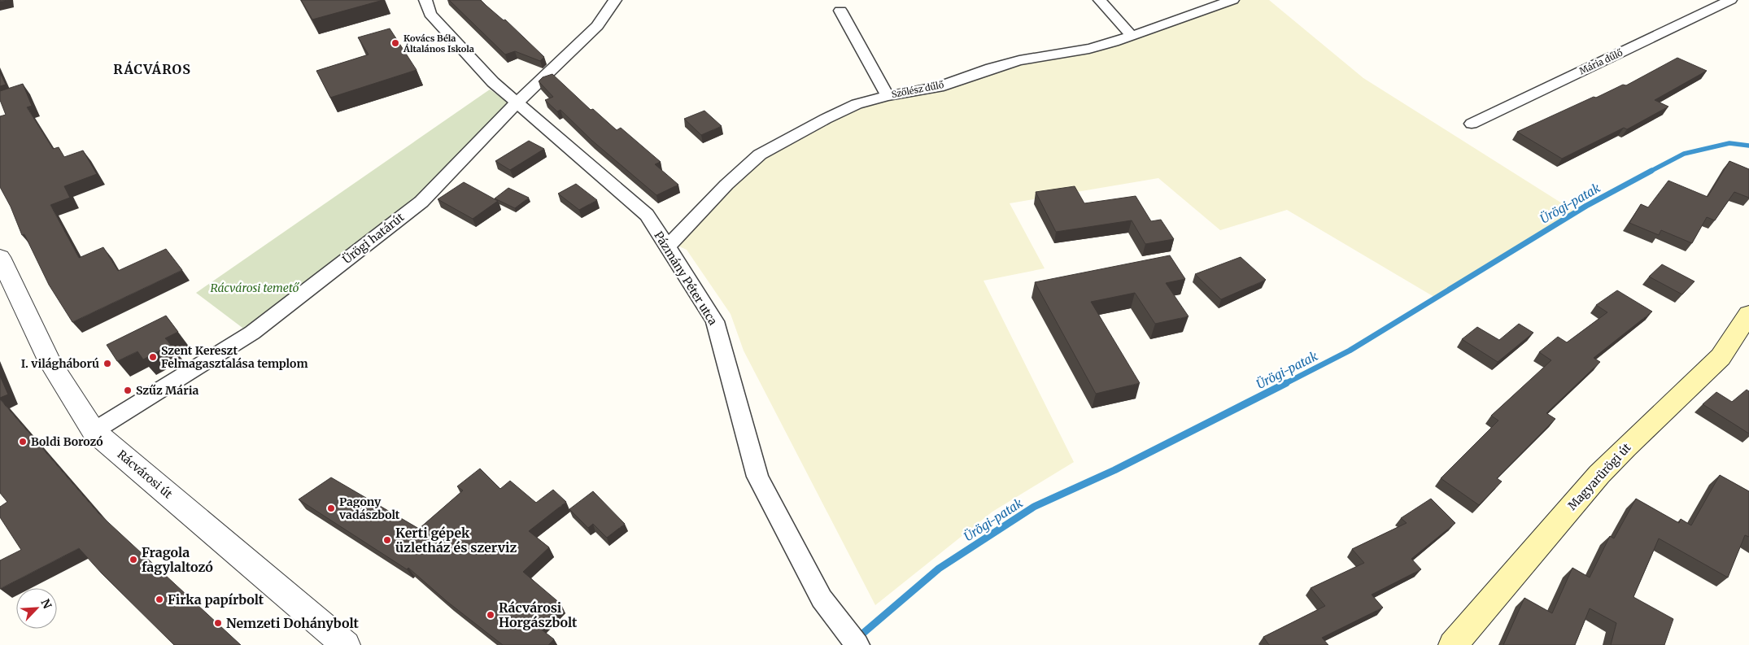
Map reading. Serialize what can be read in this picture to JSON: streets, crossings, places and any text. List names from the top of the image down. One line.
{"streets":{"main road":["Magyarürögi út"],"street":["Mária dűlő","Szőlész dűlő","Ürögi határút","Pázmány Péter utca","Rácvárosi út"]},"crossings":[["Szőlész dűlő","Pázmány Péter utca"],["Ürögi határút","Pázmány Péter utca"],["Ürögi határút","Rácvárosi út"]],"districts":["RÁCVÁROS"],"water":["Ürögi-patak"],"parks":["Rácvárosi temető"],"places":["Kovács Béla Általános Iskola","Szent Kereszt Felmagasztalása templom","I. világháború","Szűz Mária","Boldi Borozó","Pagony vadászbolt","Kerti gépek üzletház és szerviz","Fragola fagylaltozó","Firka papírbolt","Rácvárosi Horgászbolt","Nemzeti Dohánybolt"],"north":"top right"}
